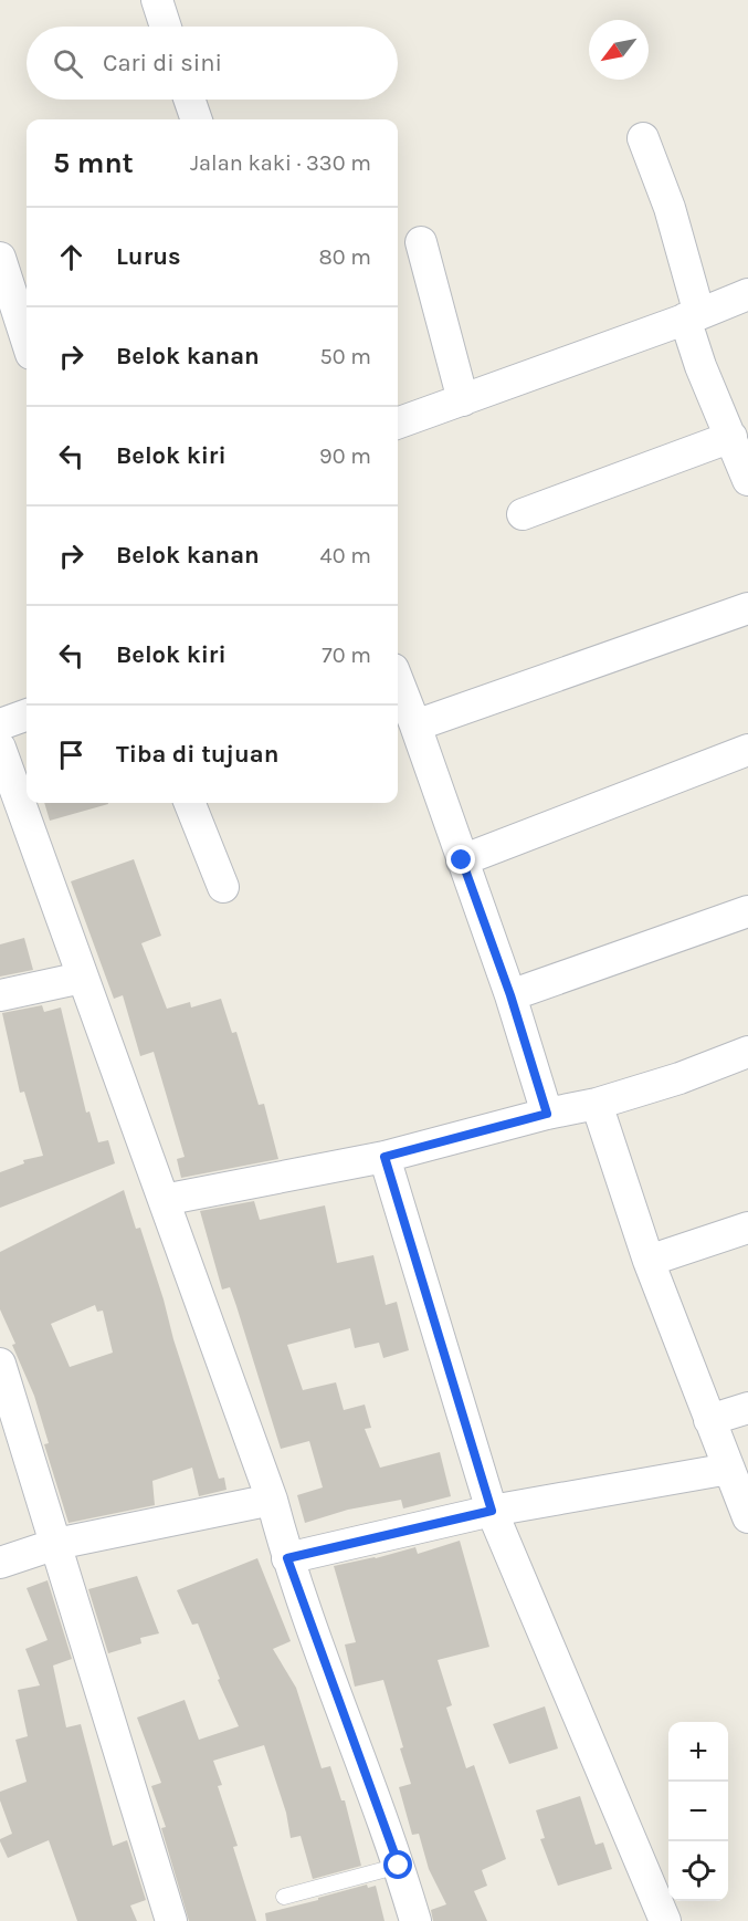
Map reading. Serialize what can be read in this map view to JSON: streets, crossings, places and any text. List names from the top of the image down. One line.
{"north":"bottom left","page":{"search":"Cari di sini","heading":["5 mnt","Jalan kaki · 330 m"],"list":[["Lurus","80 m"],["Belok kanan","50 m"],["Belok kiri","90 m"],["Belok kanan","40 m"],["Belok kiri","70 m"],"Tiba di tujuan"],"map_buttons":["+","−"]}}
